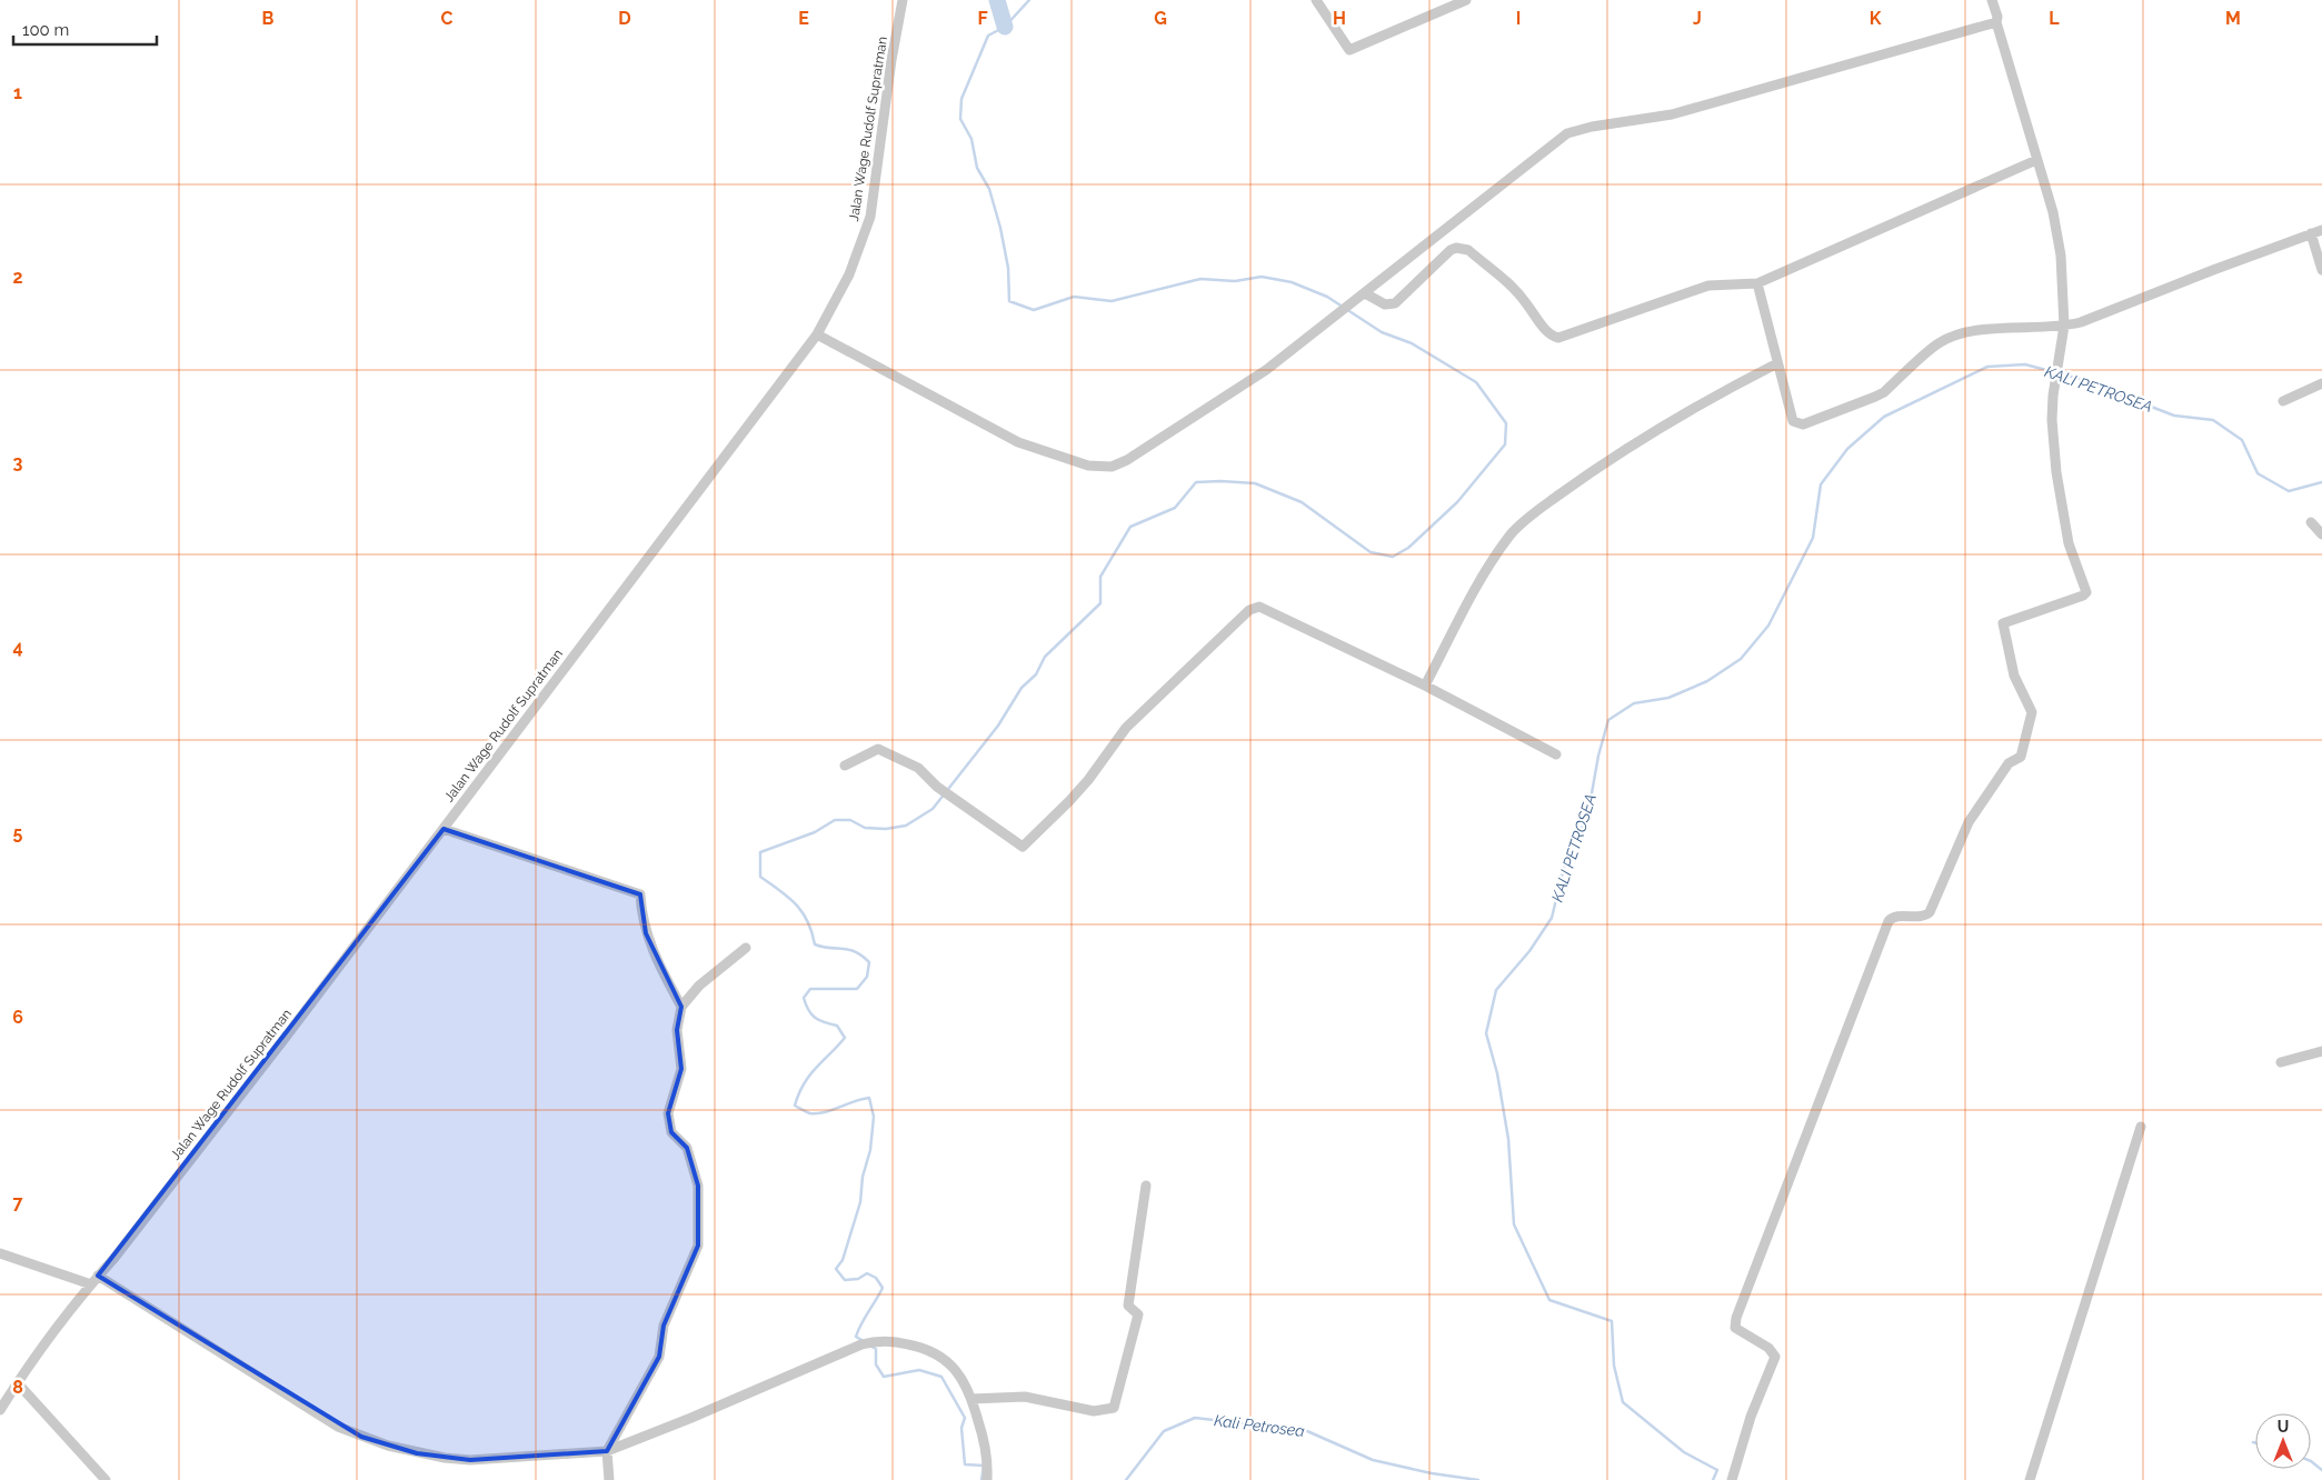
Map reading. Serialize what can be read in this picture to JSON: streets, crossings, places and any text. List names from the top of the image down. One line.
{"streets":{"street":["Jalan Wage Rudolf Supratman"]},"water":["KALI PETROSEA","Kali Petrosea"],"scale_bar":"100 m","north":"top","grid":{"columns":["B","C","D","E","F","G","H","I","J","K","L","M"],"rows":["1","2","3","4","5","6","7","8"]}}
